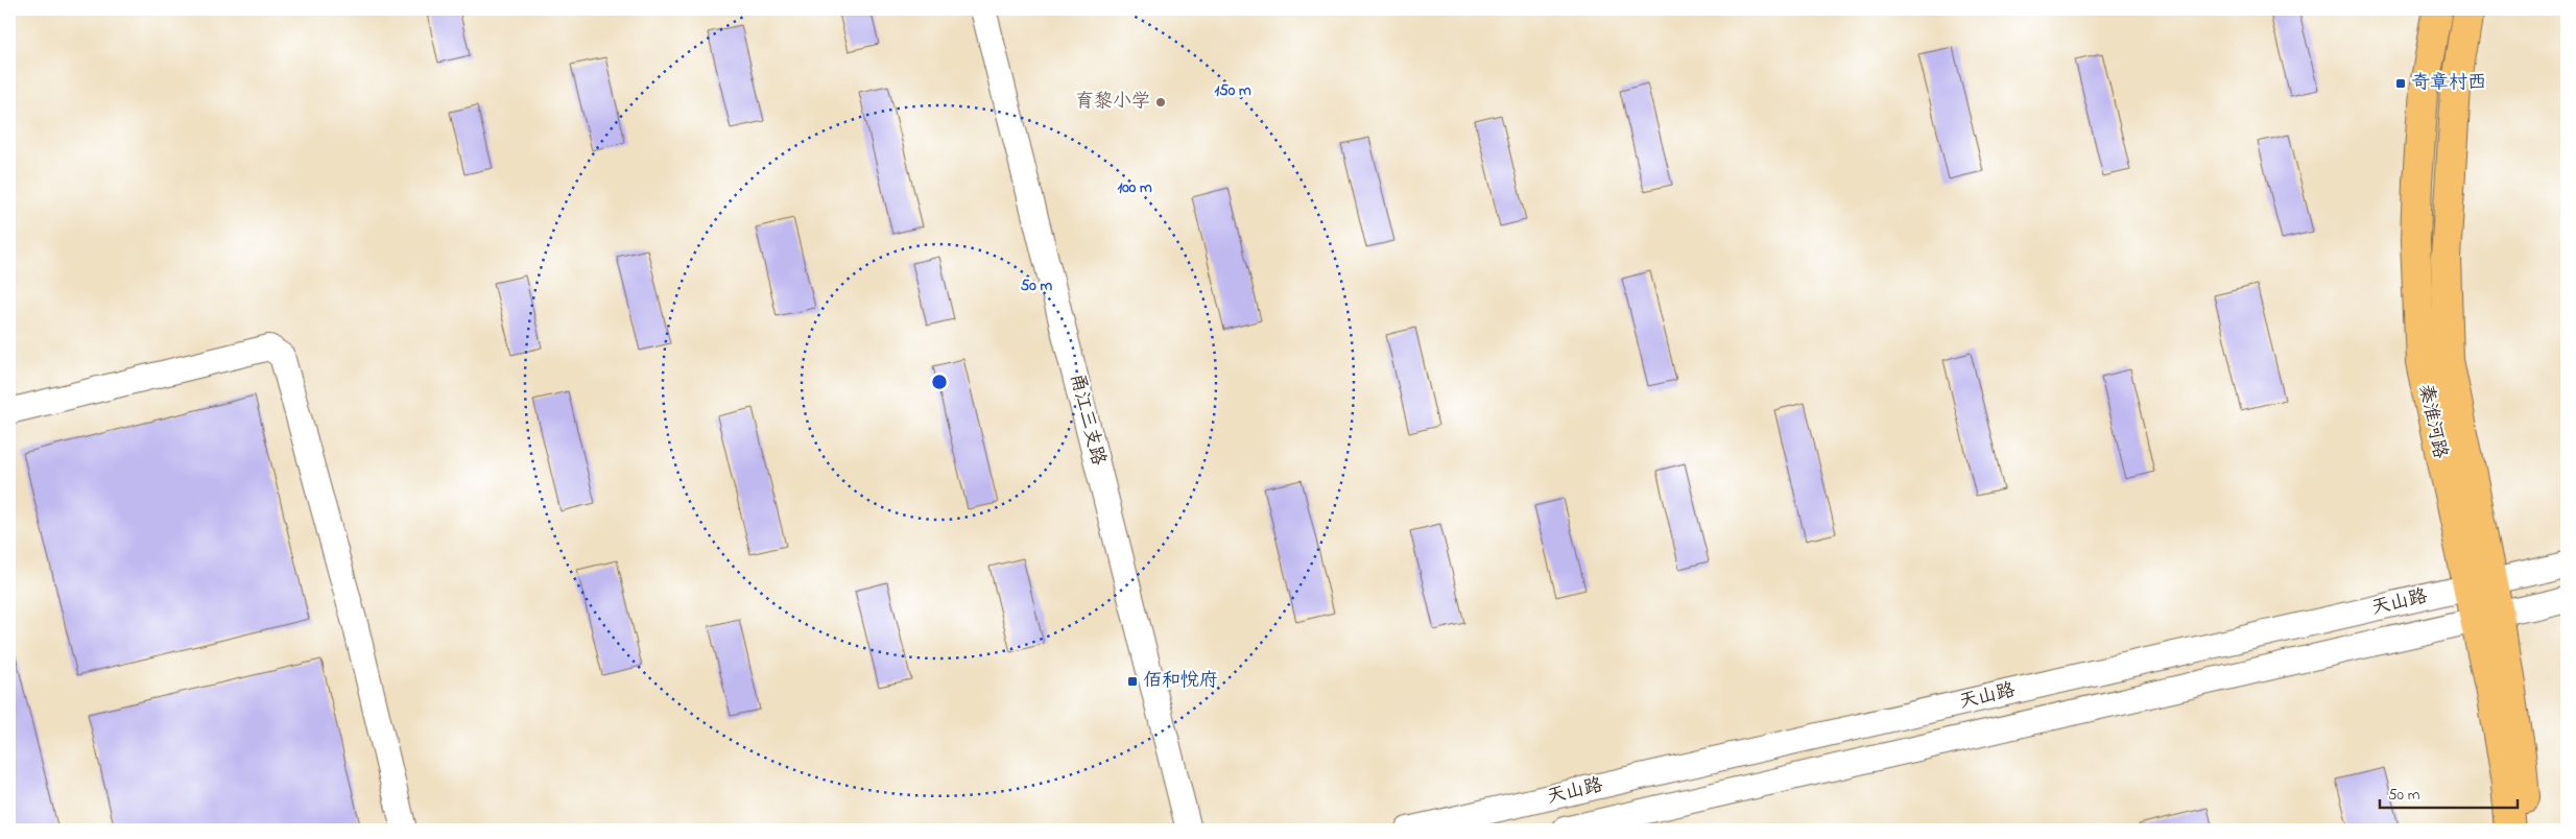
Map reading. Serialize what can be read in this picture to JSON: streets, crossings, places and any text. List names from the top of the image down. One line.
{"streets":{"main road":["秦淮河路"],"street":["甬江三支路","天山路"]},"crossings":[["秦淮河路","天山路"]],"places":{"transit":["奇章村西","佰和悦府"],"other":["育黎小学"]},"scale_bar":"50 m","rings":["150 m","100 m","50 m"]}
